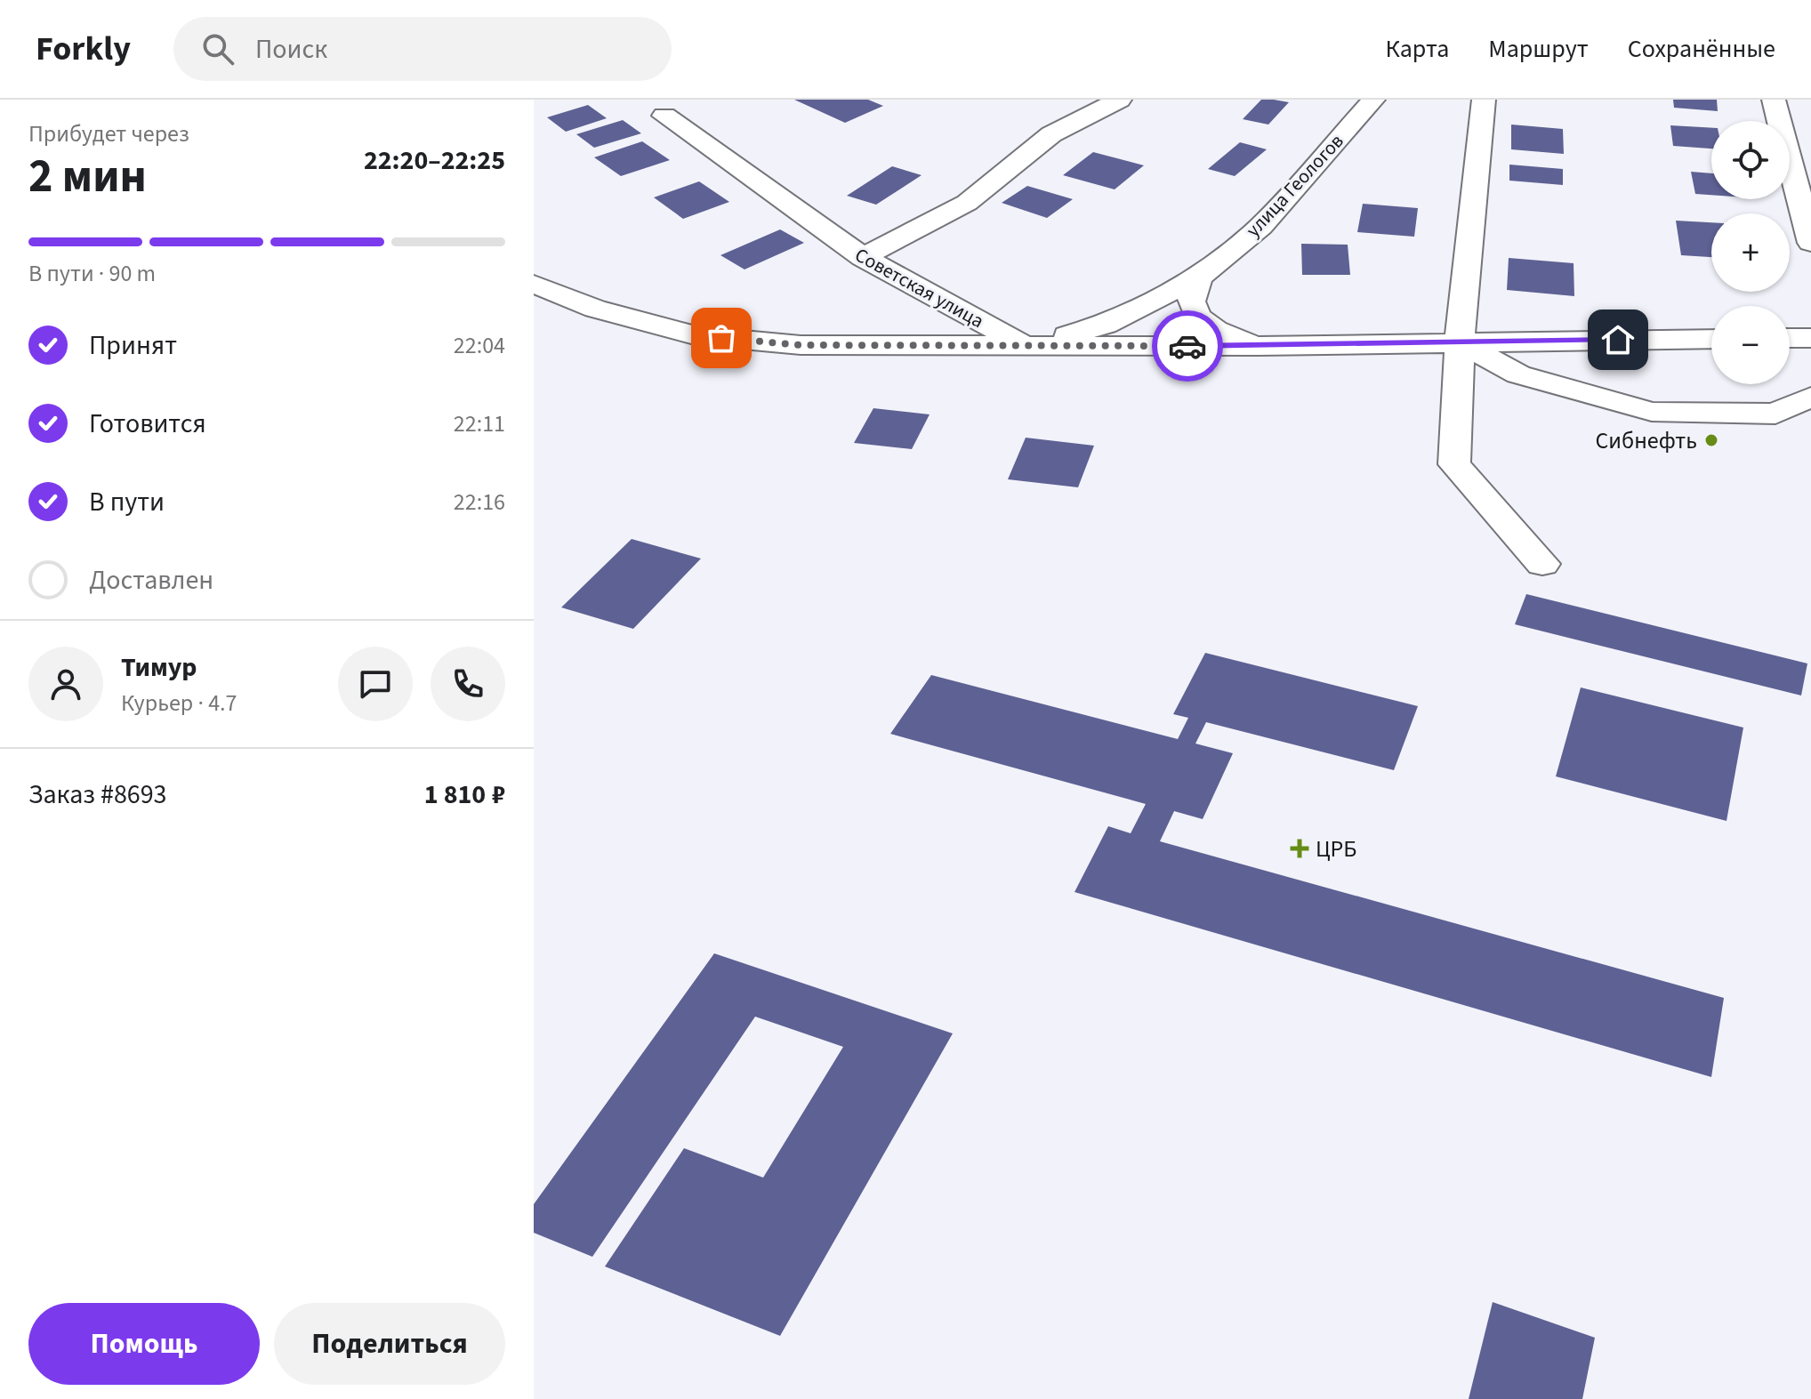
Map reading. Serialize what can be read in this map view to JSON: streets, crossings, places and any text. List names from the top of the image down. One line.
{"streets":{"street":["улица Геологов","Советская улица"]},"crossings":[["улица Геологов","Советская улица"]],"places":{"other":["Сибнефть"],"health":["ЦРБ"]},"page":{"header":"Forkly","search":"Поиск","nav":["Карта","Маршрут","Сохранённые"],"heading":["2 мин","Прибудет через","22:20–22:25"],"panel":["Тимур","Курьер · 4.7","Заказ #8693","1 810 ₽"],"map_buttons":["+","−"],"bar":"В пути · 90 m","list":[["Принят","22:04"],["Готовится","22:11"],["В пути","22:16"],"Доставлен"],"buttons":["Помощь","Поделиться"]}}
